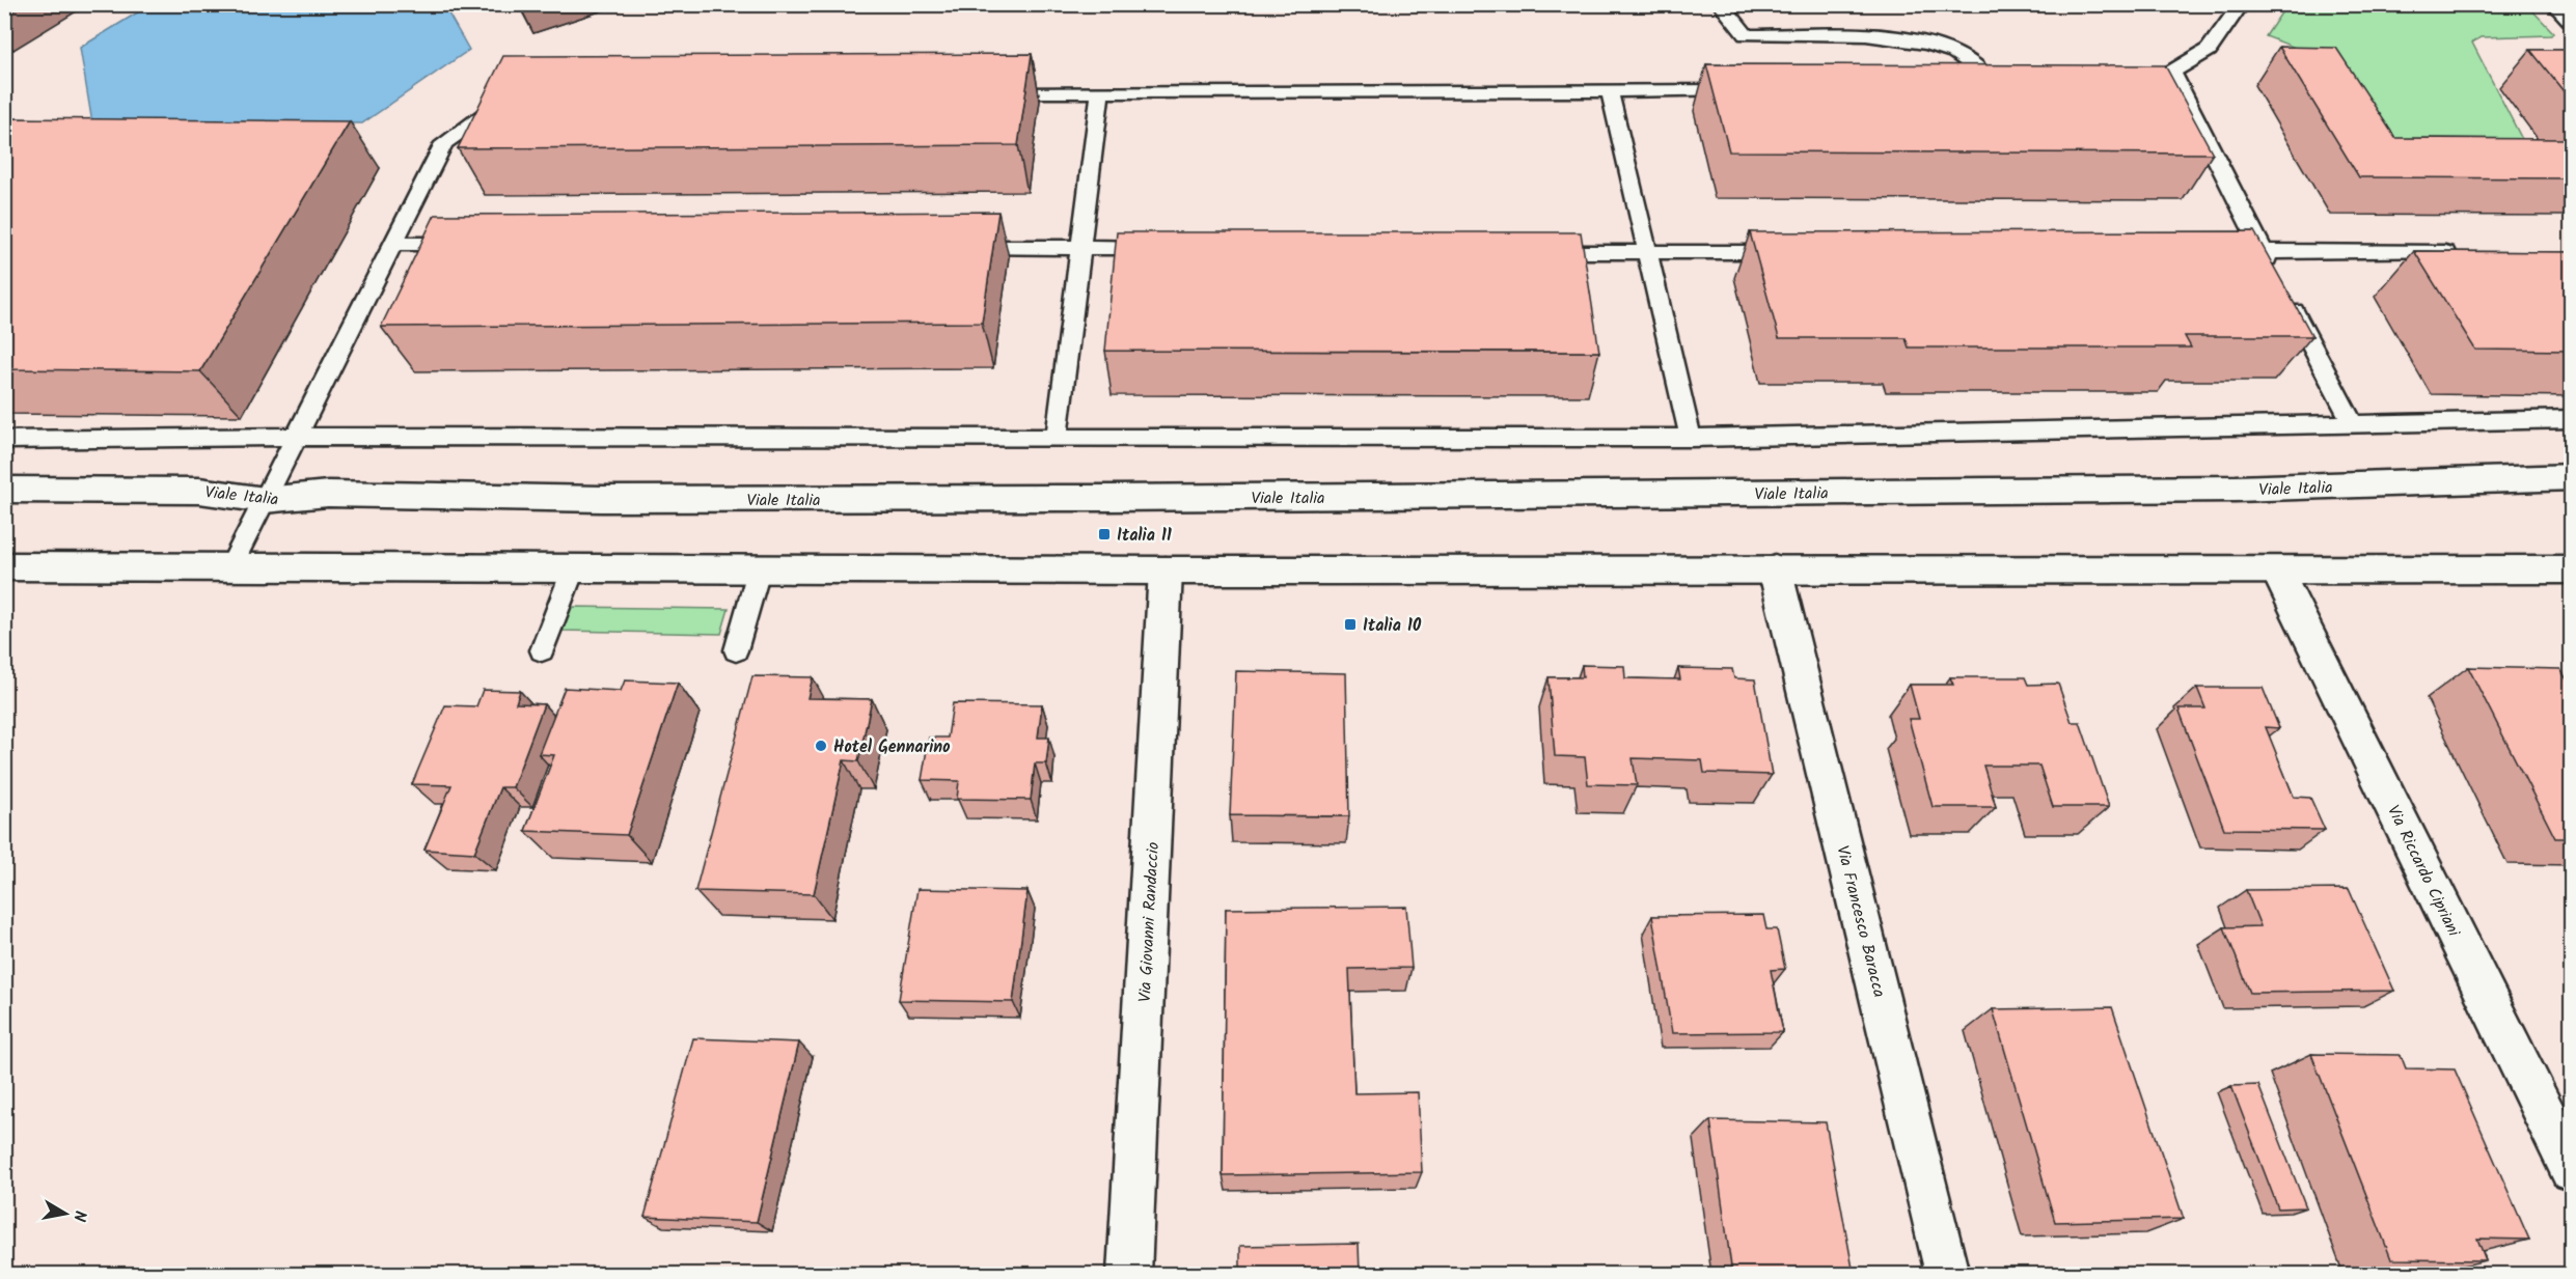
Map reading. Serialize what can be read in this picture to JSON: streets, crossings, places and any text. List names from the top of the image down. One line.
{"streets":{"street":["Viale Italia","Via Riccardo Cipriani","Via Francesco Baracca","Via Giovanni Randaccio"]},"places":{"transit":["Italia 11","Italia 10"],"other":["Hotel Gennarino"]},"north":"right"}
